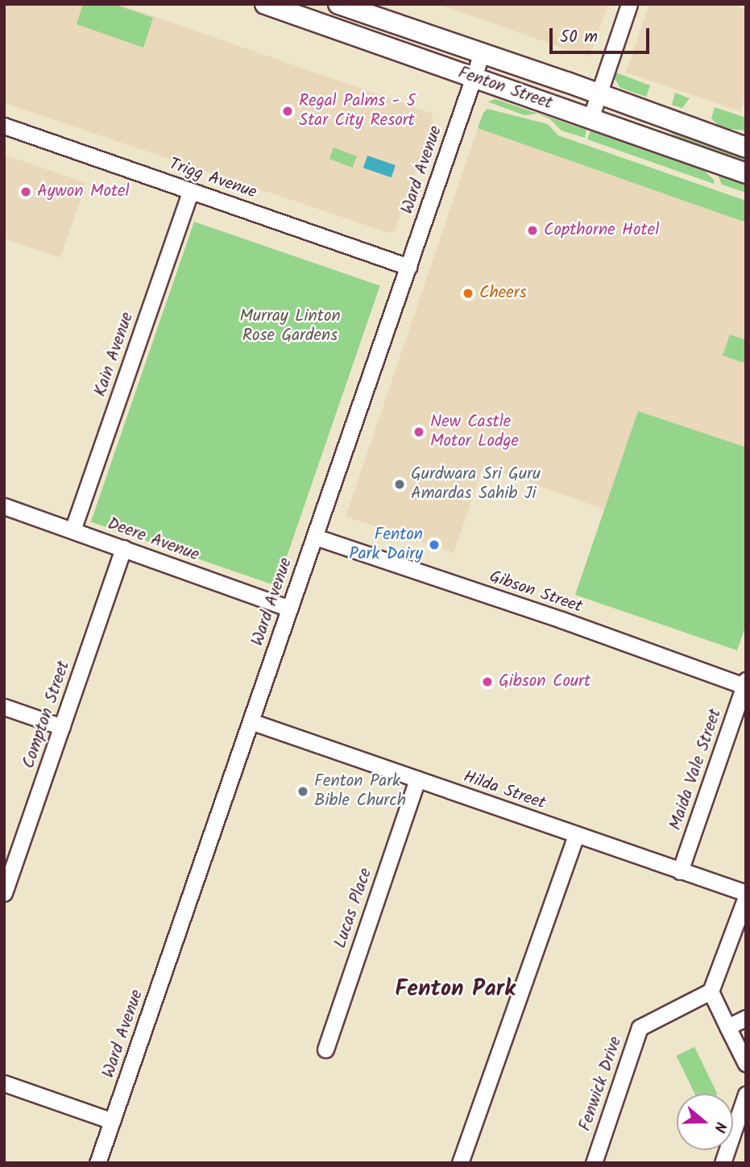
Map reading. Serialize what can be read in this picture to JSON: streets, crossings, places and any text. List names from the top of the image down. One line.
{"streets":{"main road":["Fenton Street"],"street":["Ward Avenue","Trigg Avenue","Kain Avenue","Deere Avenue","Gibson Street","Compton Street","Maida Vale Street","Hilda Street","Lucas Place","Fenwick Drive"]},"crossings":[["Fenton Street","Ward Avenue"],["Ward Avenue","Trigg Avenue"],["Ward Avenue","Deere Avenue"],["Ward Avenue","Gibson Street"],["Ward Avenue","Hilda Street"],["Trigg Avenue","Kain Avenue"],["Kain Avenue","Deere Avenue"],["Deere Avenue","Compton Street"],["Gibson Street","Maida Vale Street"],["Maida Vale Street","Hilda Street"],["Hilda Street","Lucas Place"]],"districts":["Fenton Park"],"parks":["Murray Linton Rose Gardens"],"places":["Regal Palms - 5 Star City Resort","Aywon Motel","Copthorne Hotel","Cheers","New Castle Motor Lodge","Gurdwara Sri Guru Amardas Sahib Ji","Fenton Park Dairy","Gibson Court","Fenton Park Bible Church"],"scale_bar":"50 m","north":"right"}
